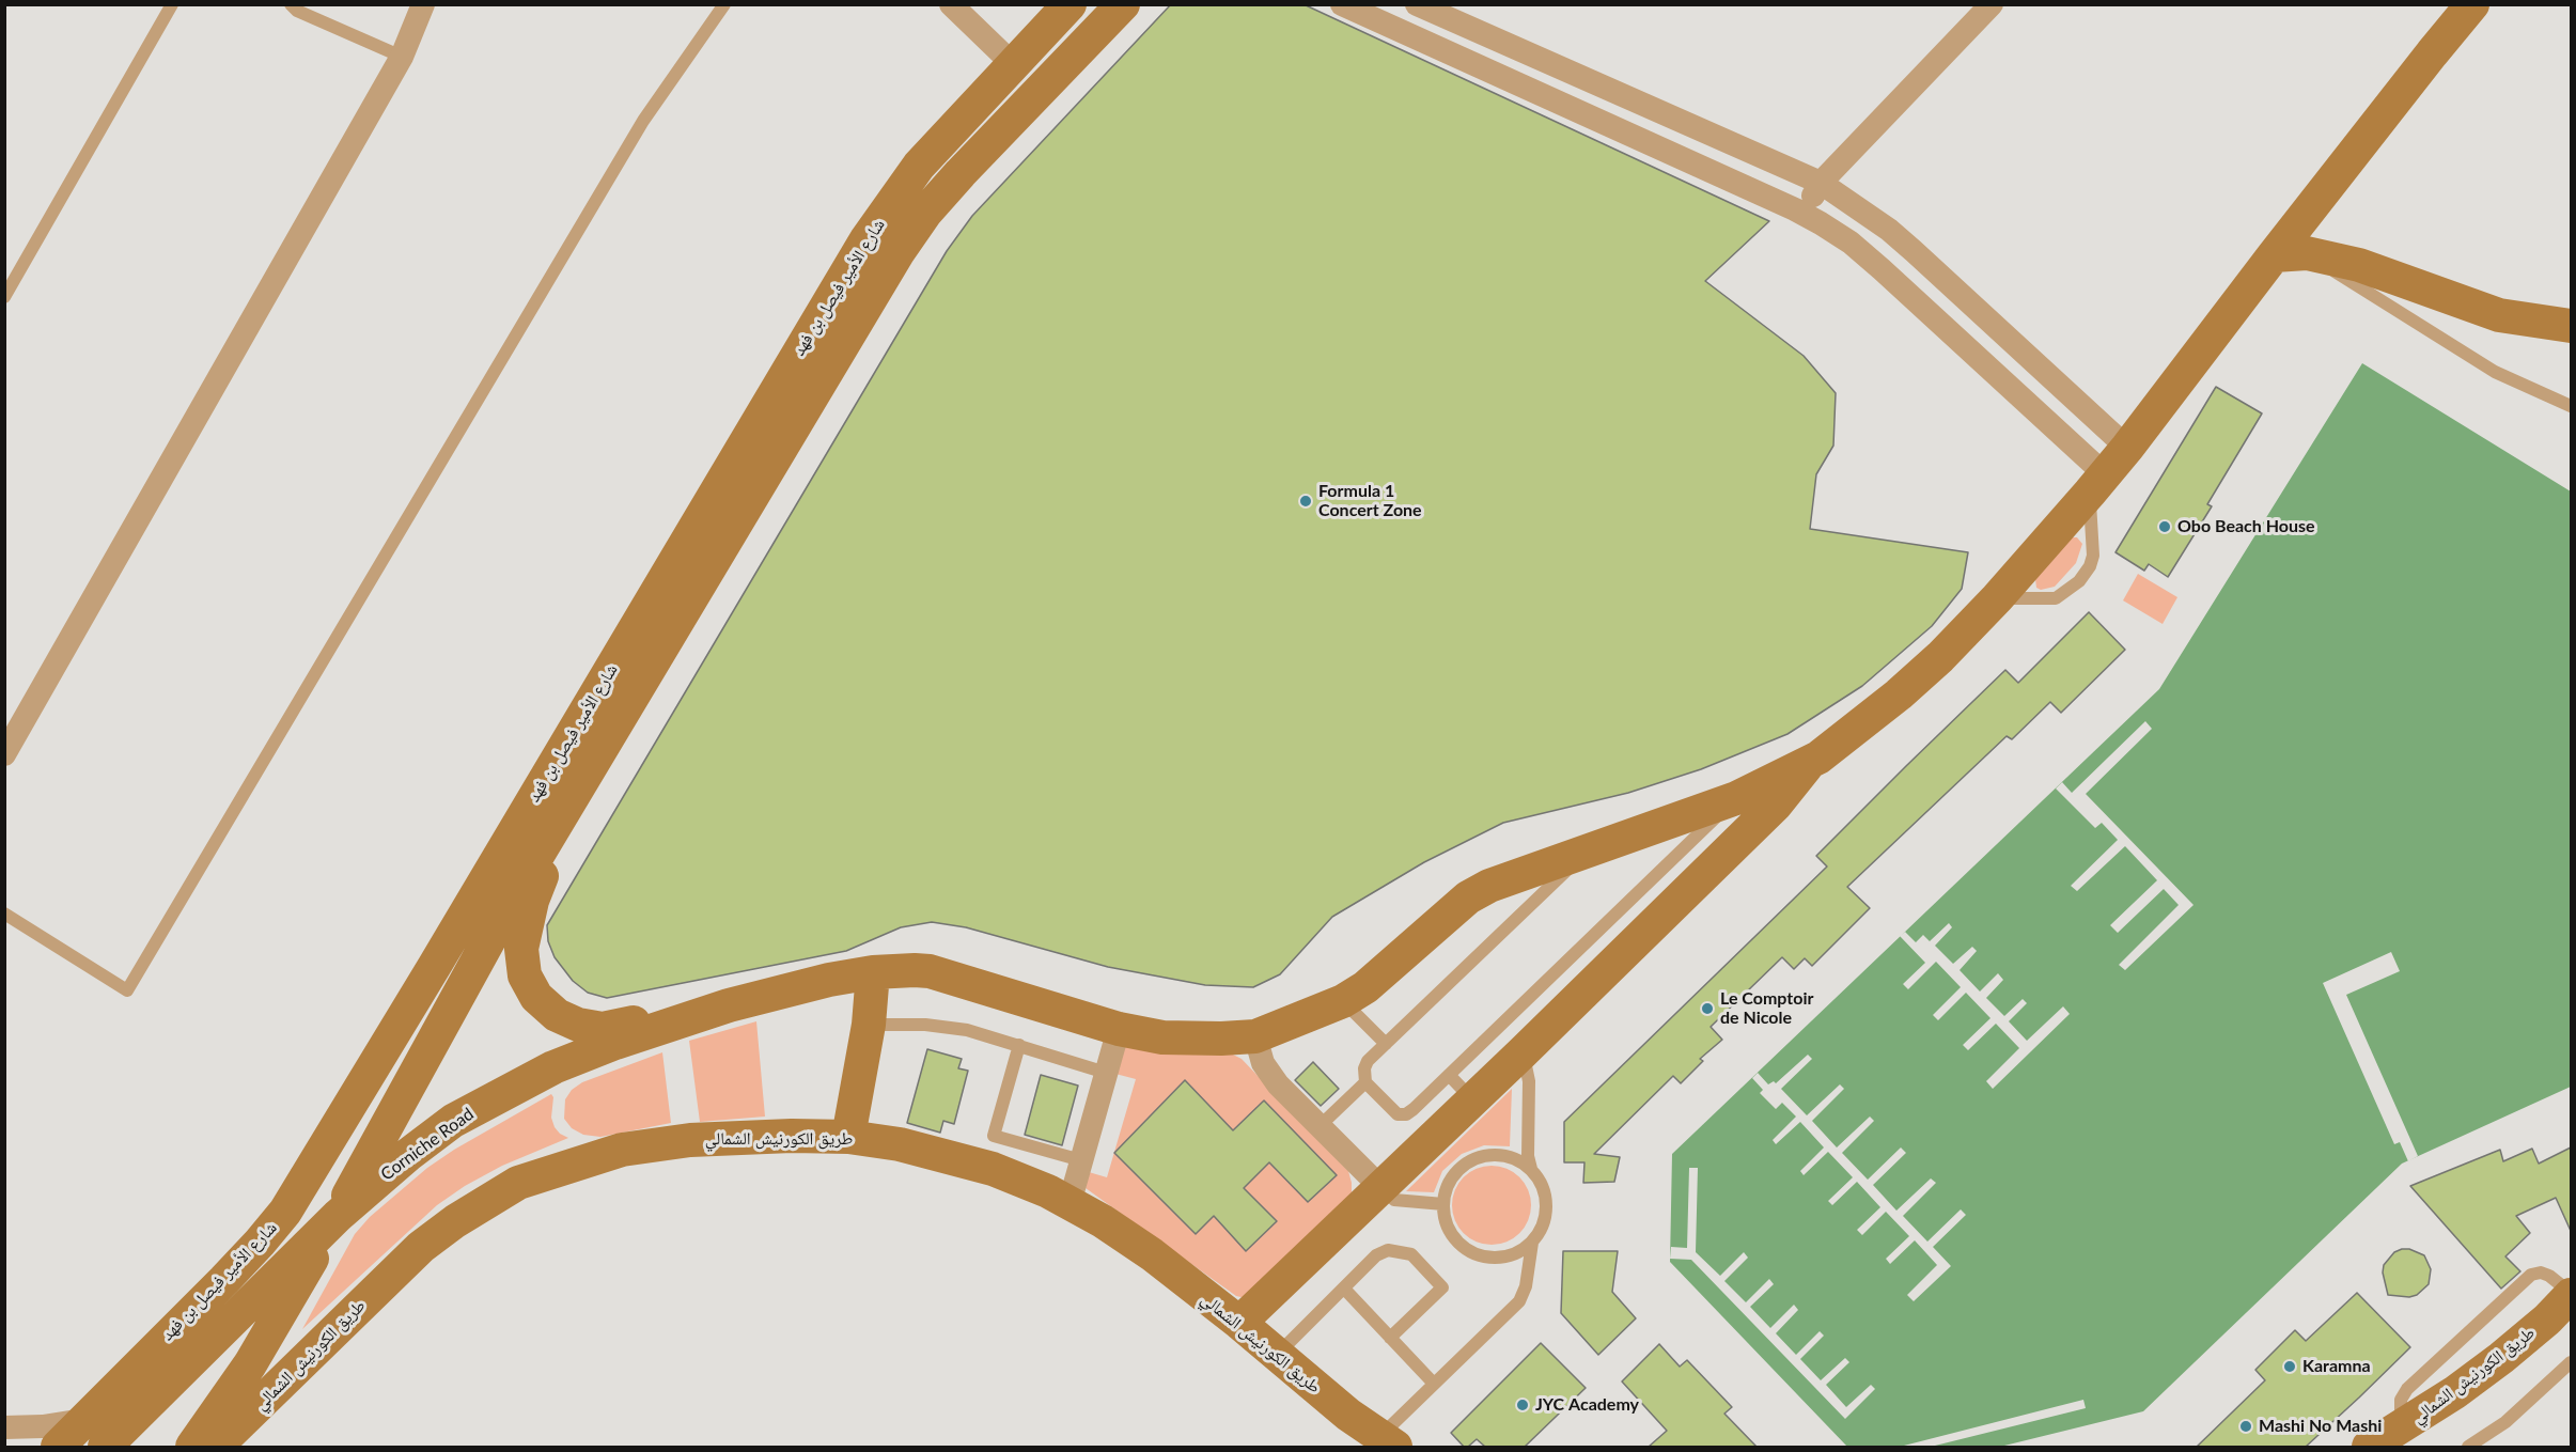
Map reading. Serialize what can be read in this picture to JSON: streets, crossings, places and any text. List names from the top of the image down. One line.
{"streets":{"main road":["شارع الأمير فيصل بن فهد","طريق الكورنيش الشمالي","Corniche Road"]},"crossings":[["شارع الأمير فيصل بن فهد","Corniche Road"]],"places":["Formula 1 Concert Zone","Obo Beach House","Le Comptoir de Nicole","Karamna","JYC Academy","Mashi No Mashi"]}
